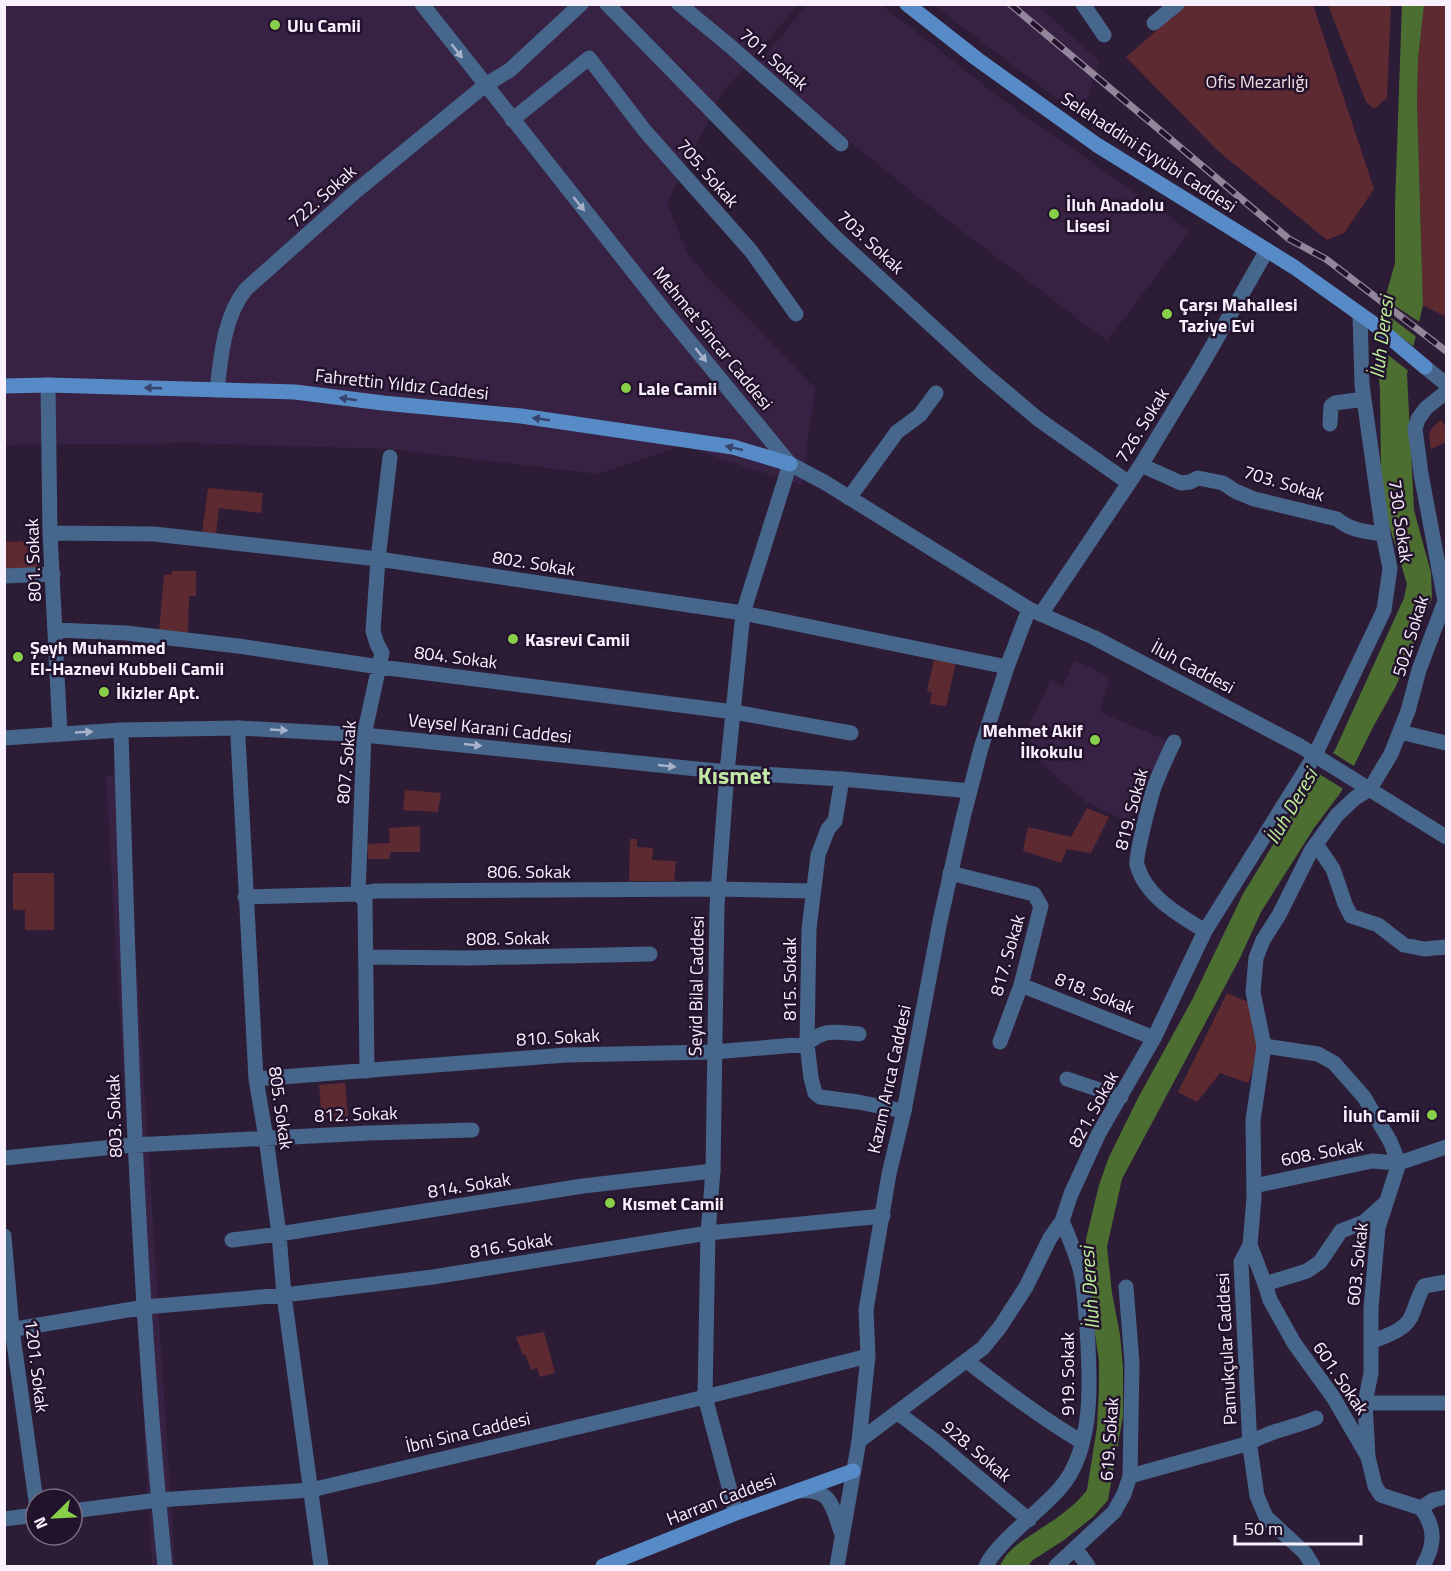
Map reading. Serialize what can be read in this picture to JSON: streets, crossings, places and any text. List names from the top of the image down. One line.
{"streets":{"main road":["Selehaddini Eyyübi Caddesi","Fahrettin Yıldız Caddesi","Harran Caddesi"],"street":["701. Sokak","705. Sokak","722. Sokak","703. Sokak","Mehmet Sincar Caddesi","726. Sokak","730. Sokak","801. Sokak","802. Sokak","502. Sokak","804. Sokak","İluh Caddesi","Veysel Karani Caddesi","807. Sokak","819. Sokak","806. Sokak","808. Sokak","817. Sokak","815. Sokak","Seyid Bilal Caddesi","818. Sokak","810. Sokak","Kazım Arıca Caddesi","805. Sokak","821. Sokak","812. Sokak","803. Sokak","608. Sokak","814. Sokak","816. Sokak","603. Sokak","Pamukçular Caddesi","1201. Sokak","919. Sokak","601. Sokak","İbni Sina Caddesi","619. Sokak","928. Sokak"]},"crossings":[["Selehaddini Eyyübi Caddesi","726. Sokak"],["Selehaddini Eyyübi Caddesi","730. Sokak"],["705. Sokak","Mehmet Sincar Caddesi"],["722. Sokak","Mehmet Sincar Caddesi"],["722. Sokak","Fahrettin Yıldız Caddesi"],["703. Sokak","726. Sokak"],["703. Sokak","730. Sokak"],["Mehmet Sincar Caddesi","Fahrettin Yıldız Caddesi"],["Mehmet Sincar Caddesi","726. Sokak"],["Mehmet Sincar Caddesi","İluh Caddesi"],["Mehmet Sincar Caddesi","Seyid Bilal Caddesi"],["Mehmet Sincar Caddesi","Kazım Arıca Caddesi"],["Fahrettin Yıldız Caddesi","801. Sokak"],["Fahrettin Yıldız Caddesi","Seyid Bilal Caddesi"],["726. Sokak","İluh Caddesi"],["726. Sokak","Kazım Arıca Caddesi"],["730. Sokak","İluh Caddesi"],["730. Sokak","821. Sokak"],["801. Sokak","802. Sokak"],["801. Sokak","804. Sokak"],["801. Sokak","Veysel Karani Caddesi"],["802. Sokak","807. Sokak"],["802. Sokak","Seyid Bilal Caddesi"],["802. Sokak","Kazım Arıca Caddesi"],["502. Sokak","İluh Caddesi"],["502. Sokak","Pamukçular Caddesi"],["804. Sokak","807. Sokak"],["804. Sokak","Seyid Bilal Caddesi"],["İluh Caddesi","Kazım Arıca Caddesi"],["İluh Caddesi","821. Sokak"],["İluh Caddesi","Pamukçular Caddesi"],["Veysel Karani Caddesi","807. Sokak"],["Veysel Karani Caddesi","815. Sokak"],["Veysel Karani Caddesi","Seyid Bilal Caddesi"],["Veysel Karani Caddesi","Kazım Arıca Caddesi"],["Veysel Karani Caddesi","805. Sokak"],["Veysel Karani Caddesi","803. Sokak"],["807. Sokak","806. Sokak"],["807. Sokak","808. Sokak"],["807. Sokak","810. Sokak"],["819. Sokak","821. Sokak"],["806. Sokak","815. Sokak"],["806. Sokak","Seyid Bilal Caddesi"],["806. Sokak","805. Sokak"],["817. Sokak","818. Sokak"],["817. Sokak","Kazım Arıca Caddesi"],["815. Sokak","810. Sokak"],["815. Sokak","Kazım Arıca Caddesi"],["Seyid Bilal Caddesi","810. Sokak"],["Seyid Bilal Caddesi","814. Sokak"],["Seyid Bilal Caddesi","816. Sokak"],["Seyid Bilal Caddesi","İbni Sina Caddesi"],["Seyid Bilal Caddesi","Harran Caddesi"],["818. Sokak","821. Sokak"],["810. Sokak","805. Sokak"],["Kazım Arıca Caddesi","821. Sokak"],["Kazım Arıca Caddesi","816. Sokak"],["Kazım Arıca Caddesi","İbni Sina Caddesi"],["Kazım Arıca Caddesi","Harran Caddesi"],["805. Sokak","812. Sokak"],["805. Sokak","814. Sokak"],["805. Sokak","816. Sokak"],["805. Sokak","İbni Sina Caddesi"],["821. Sokak","919. Sokak"],["821. Sokak","928. Sokak"],["812. Sokak","803. Sokak"],["803. Sokak","816. Sokak"],["803. Sokak","İbni Sina Caddesi"],["608. Sokak","603. Sokak"],["608. Sokak","Pamukçular Caddesi"],["816. Sokak","1201. Sokak"],["603. Sokak","601. Sokak"],["Pamukçular Caddesi","601. Sokak"],["919. Sokak","928. Sokak"]],"one_way":["Mehmet Sincar Caddesi","Fahrettin Yıldız Caddesi","Veysel Karani Caddesi"],"districts":["Kısmet"],"water":["İluh Deresi"],"parks":["Ofis Mezarlığı"],"places":["Ulu Camii","İluh Anadolu Lisesi","Çarşı Mahallesi Taziye Evi","Lale Camii","Kasrevi Camii","Şeyh Muhammed El-Haznevi Kubbeli Camii","İkizler Apt.","Mehmet Akif İlkokulu","İluh Camii","Kısmet Camii"],"scale_bar":"50 m","north":"bottom left"}
